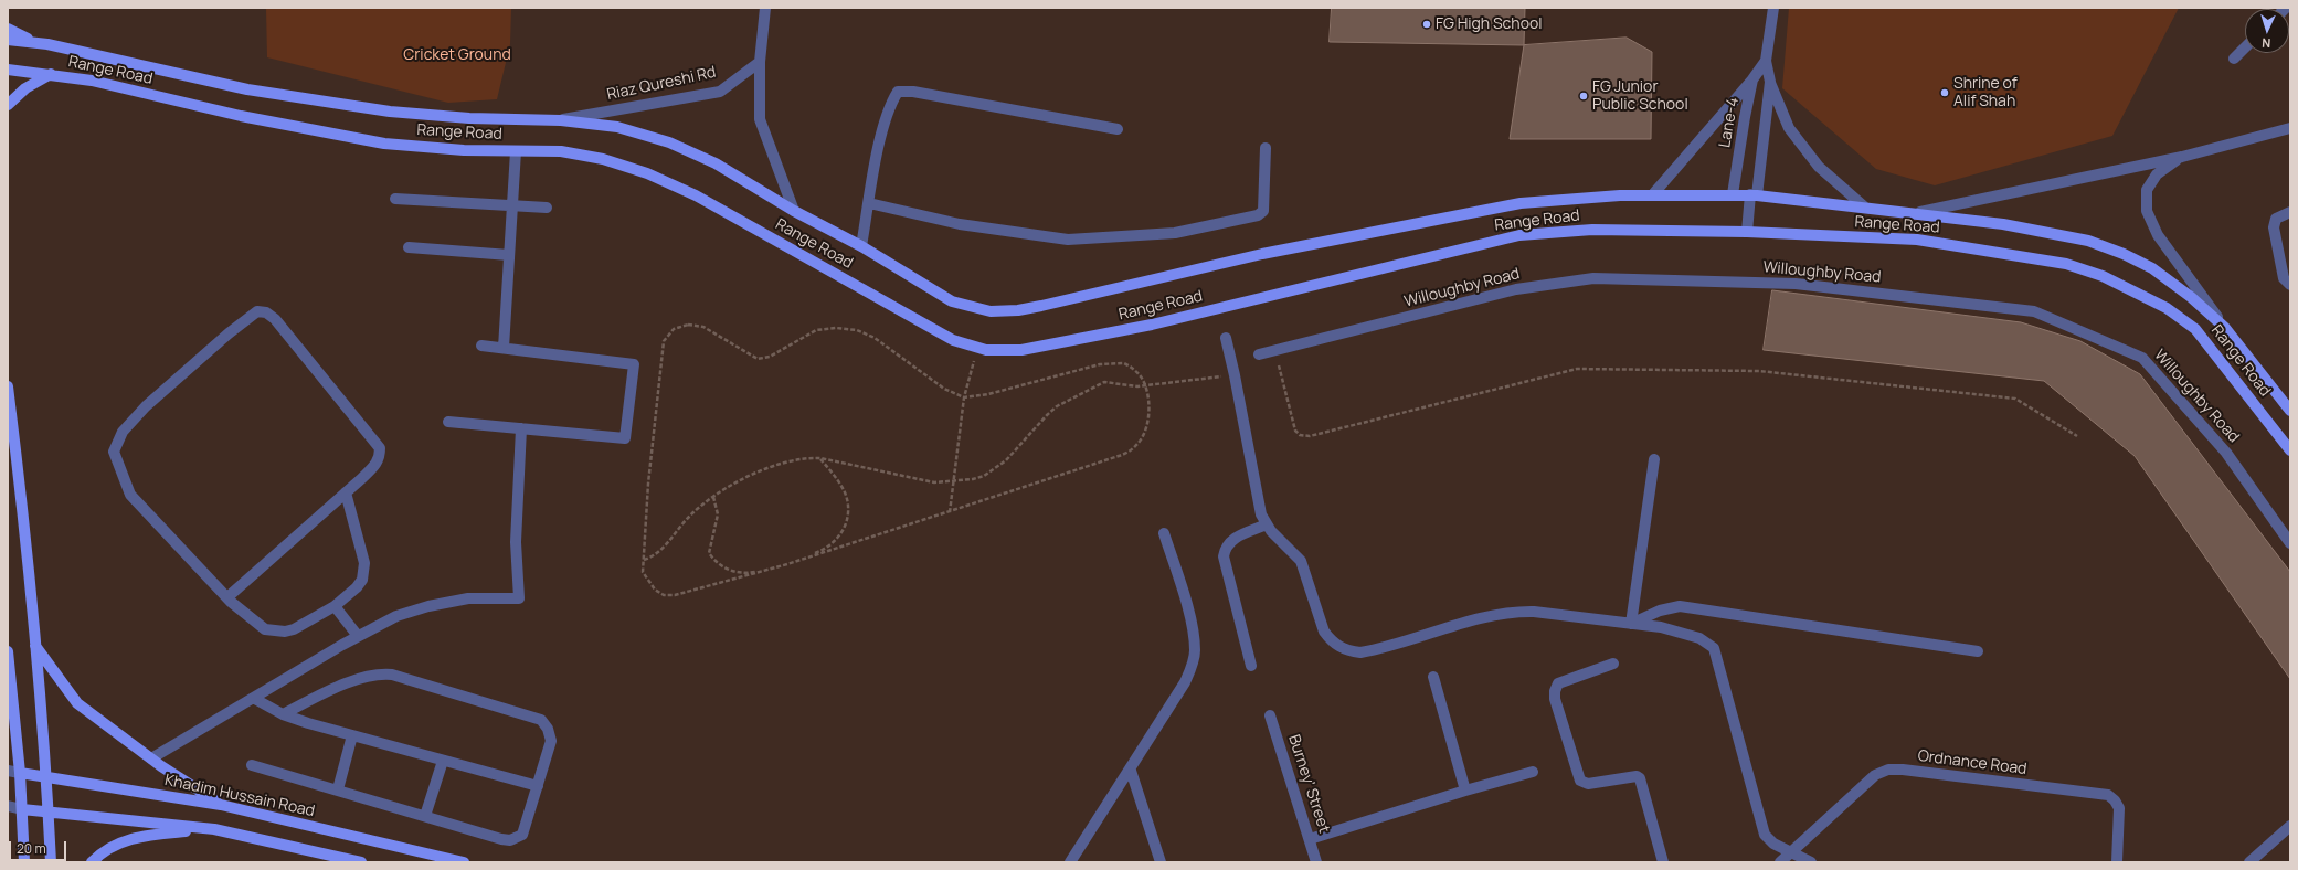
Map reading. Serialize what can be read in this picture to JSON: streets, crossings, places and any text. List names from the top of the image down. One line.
{"streets":{"main road":["Range Road","Khadim Hussain Road"],"street":["Riaz Qureshi Rd","Lane-4","Willoughby Road","Ordnance Road","Burney' Street"]},"crossings":[["Range Road","Lane-4"]],"parks":["Cricket Ground"],"places":["FG High School","Shrine of Alif Shah","FG Junior Public School"],"scale_bar":"20 m","north":"bottom"}
